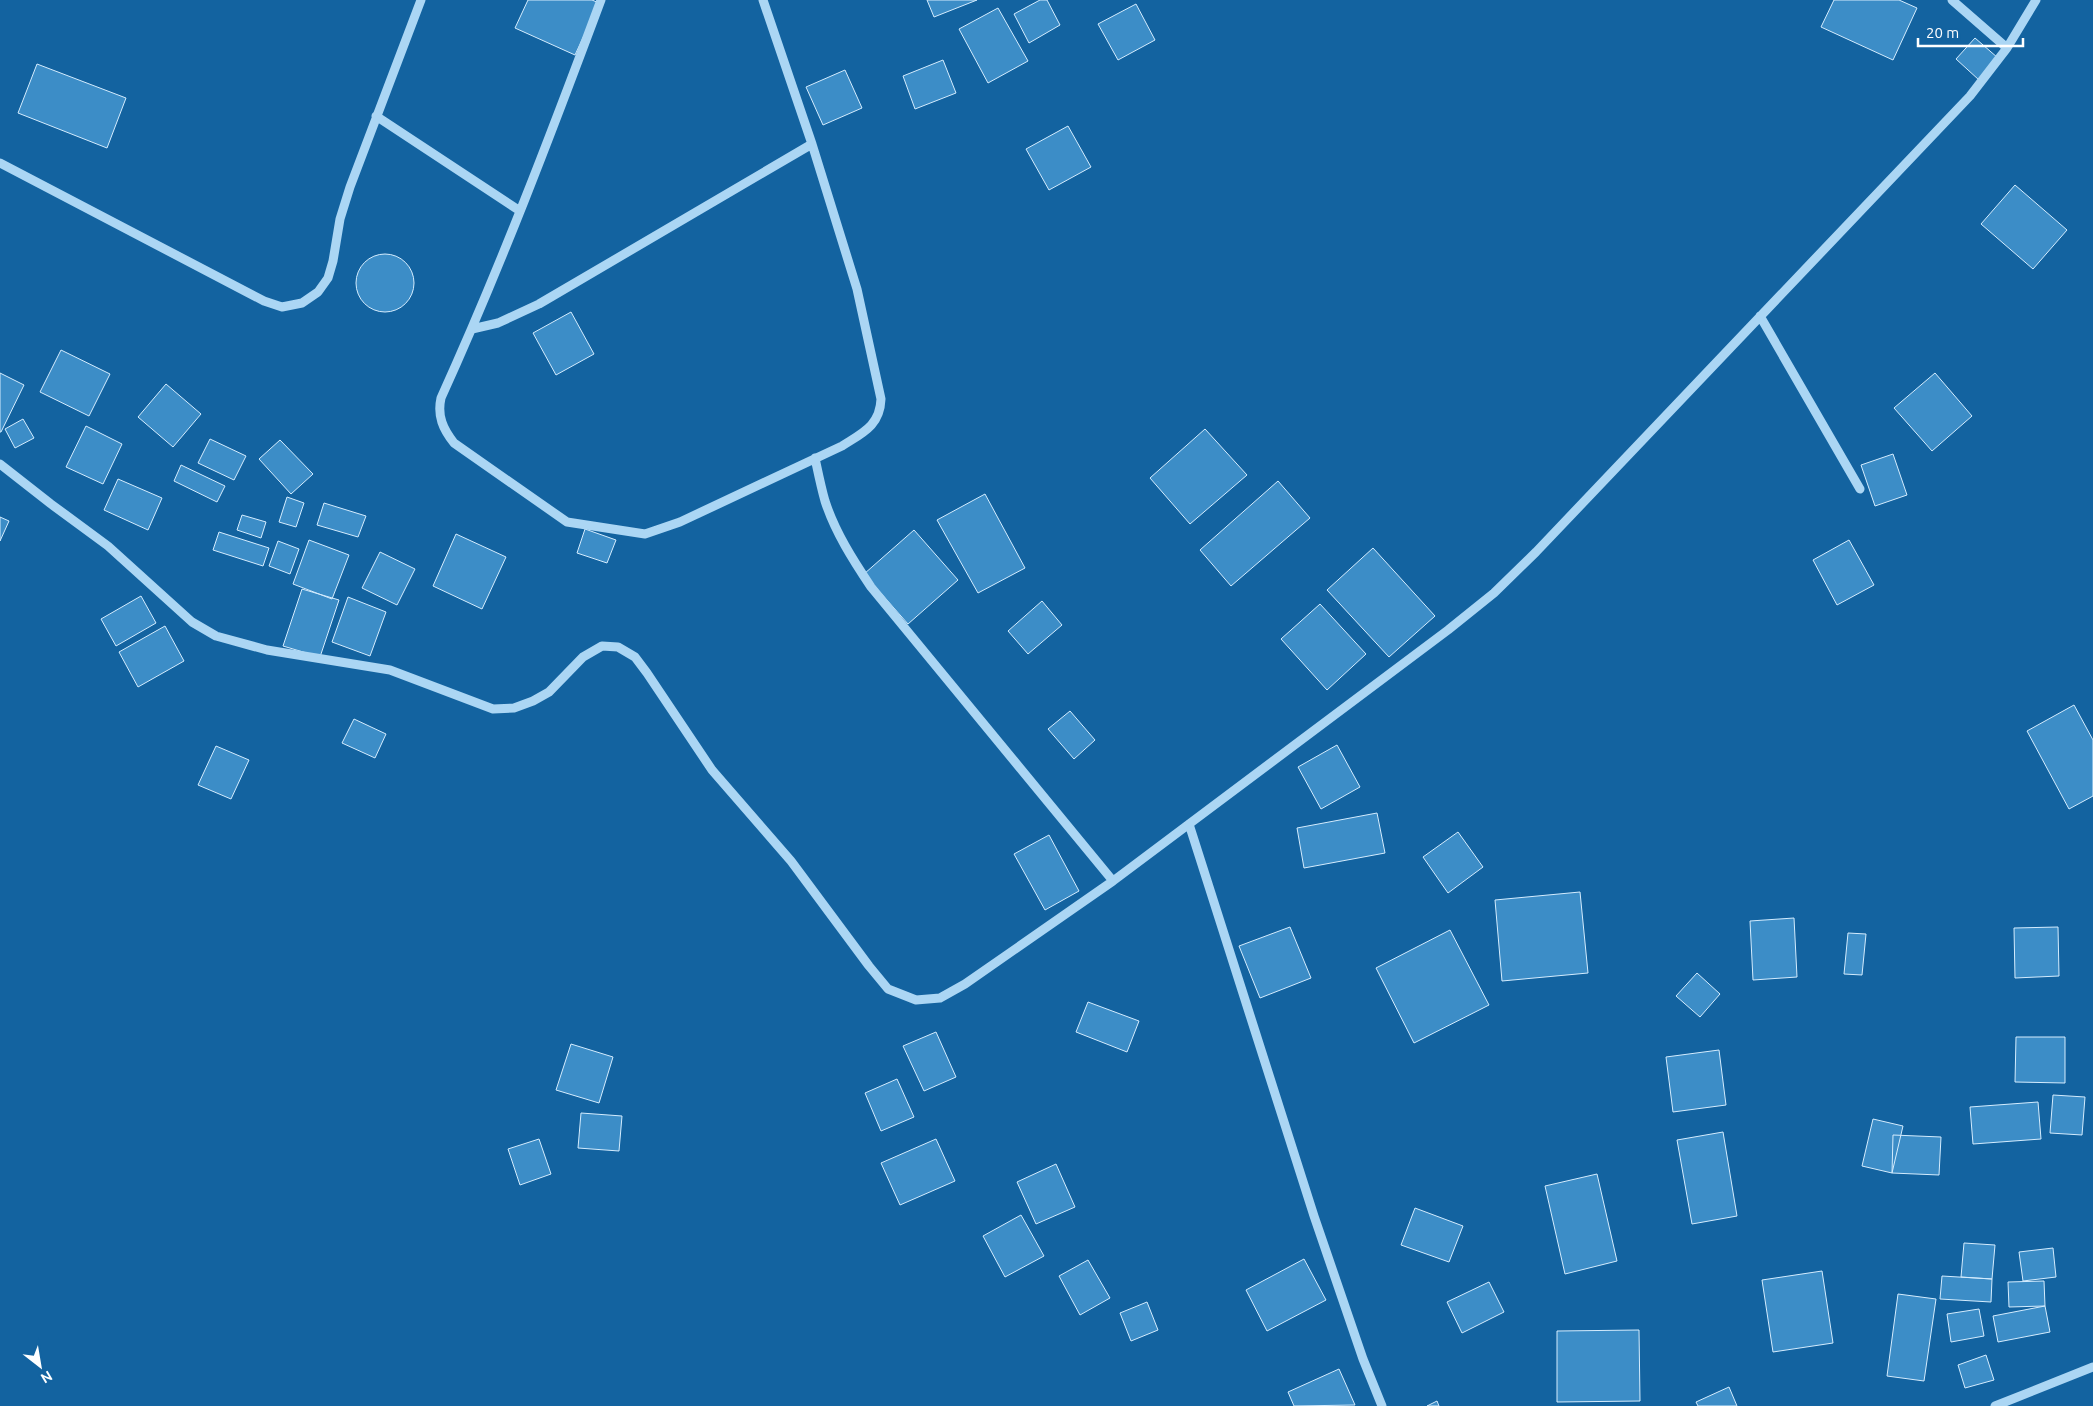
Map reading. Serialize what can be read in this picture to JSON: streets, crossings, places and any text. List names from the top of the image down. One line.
{"scale_bar":"20 m","north":"bottom right"}
